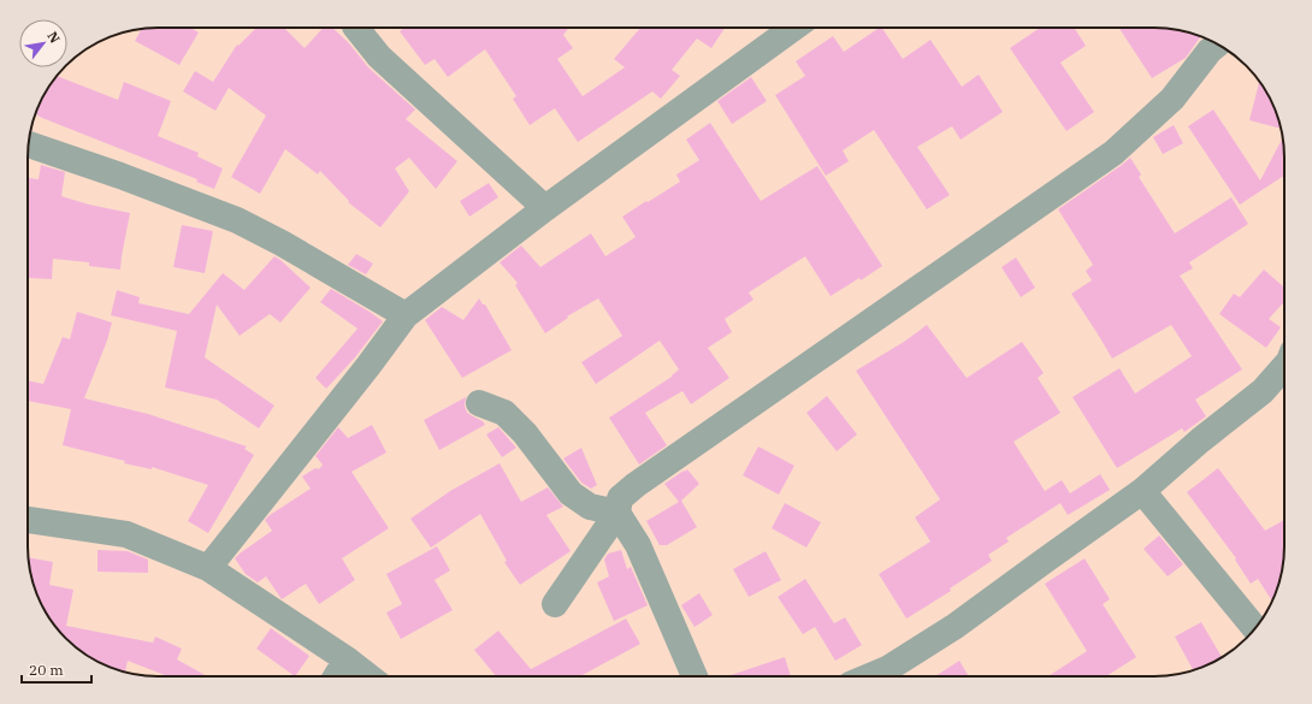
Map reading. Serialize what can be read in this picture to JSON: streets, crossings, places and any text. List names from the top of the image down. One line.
{"scale_bar":"20 m","north":"top right"}
